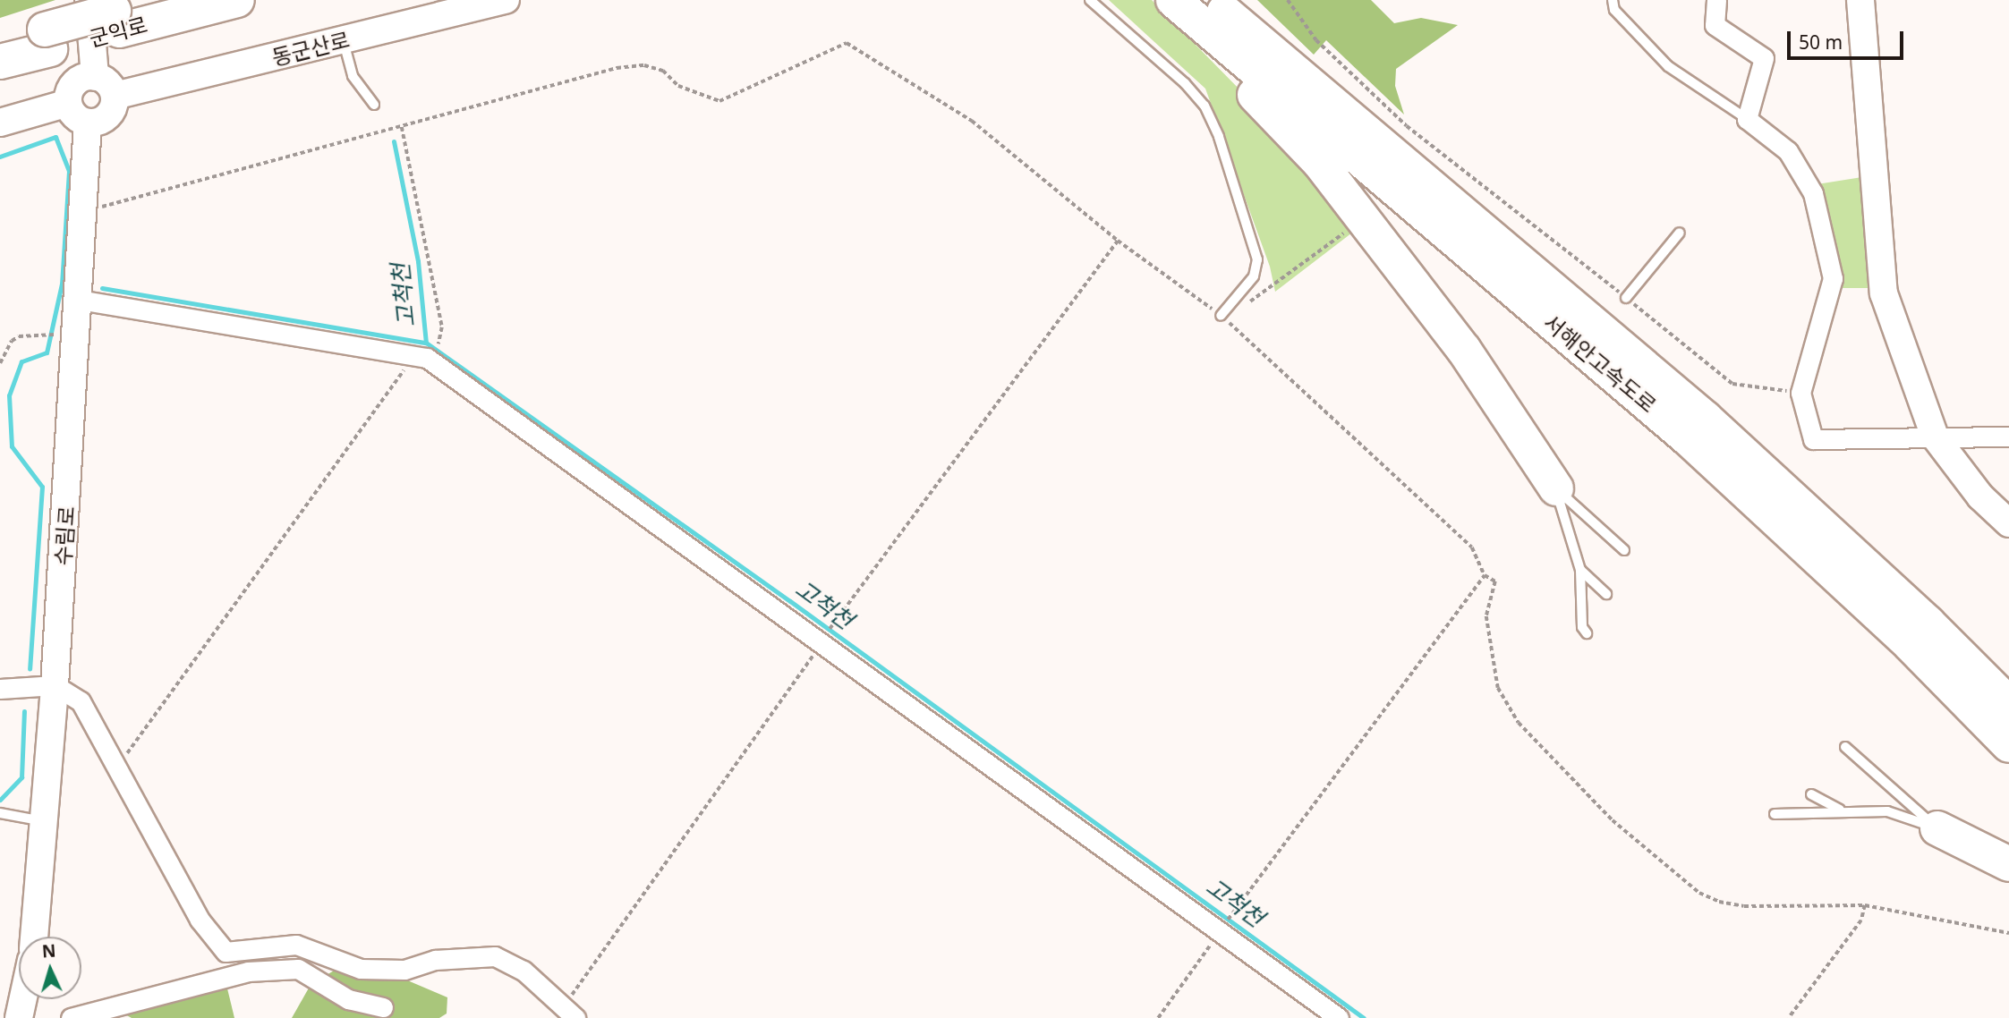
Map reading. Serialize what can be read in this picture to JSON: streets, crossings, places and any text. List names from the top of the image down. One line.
{"streets":{"highway":["군익로","서해안고속도로"],"main road":["동군산로","수림로"]},"crossings":[["동군산로","수림로"]],"water":["고척천"],"scale_bar":"50 m","north":"top"}
